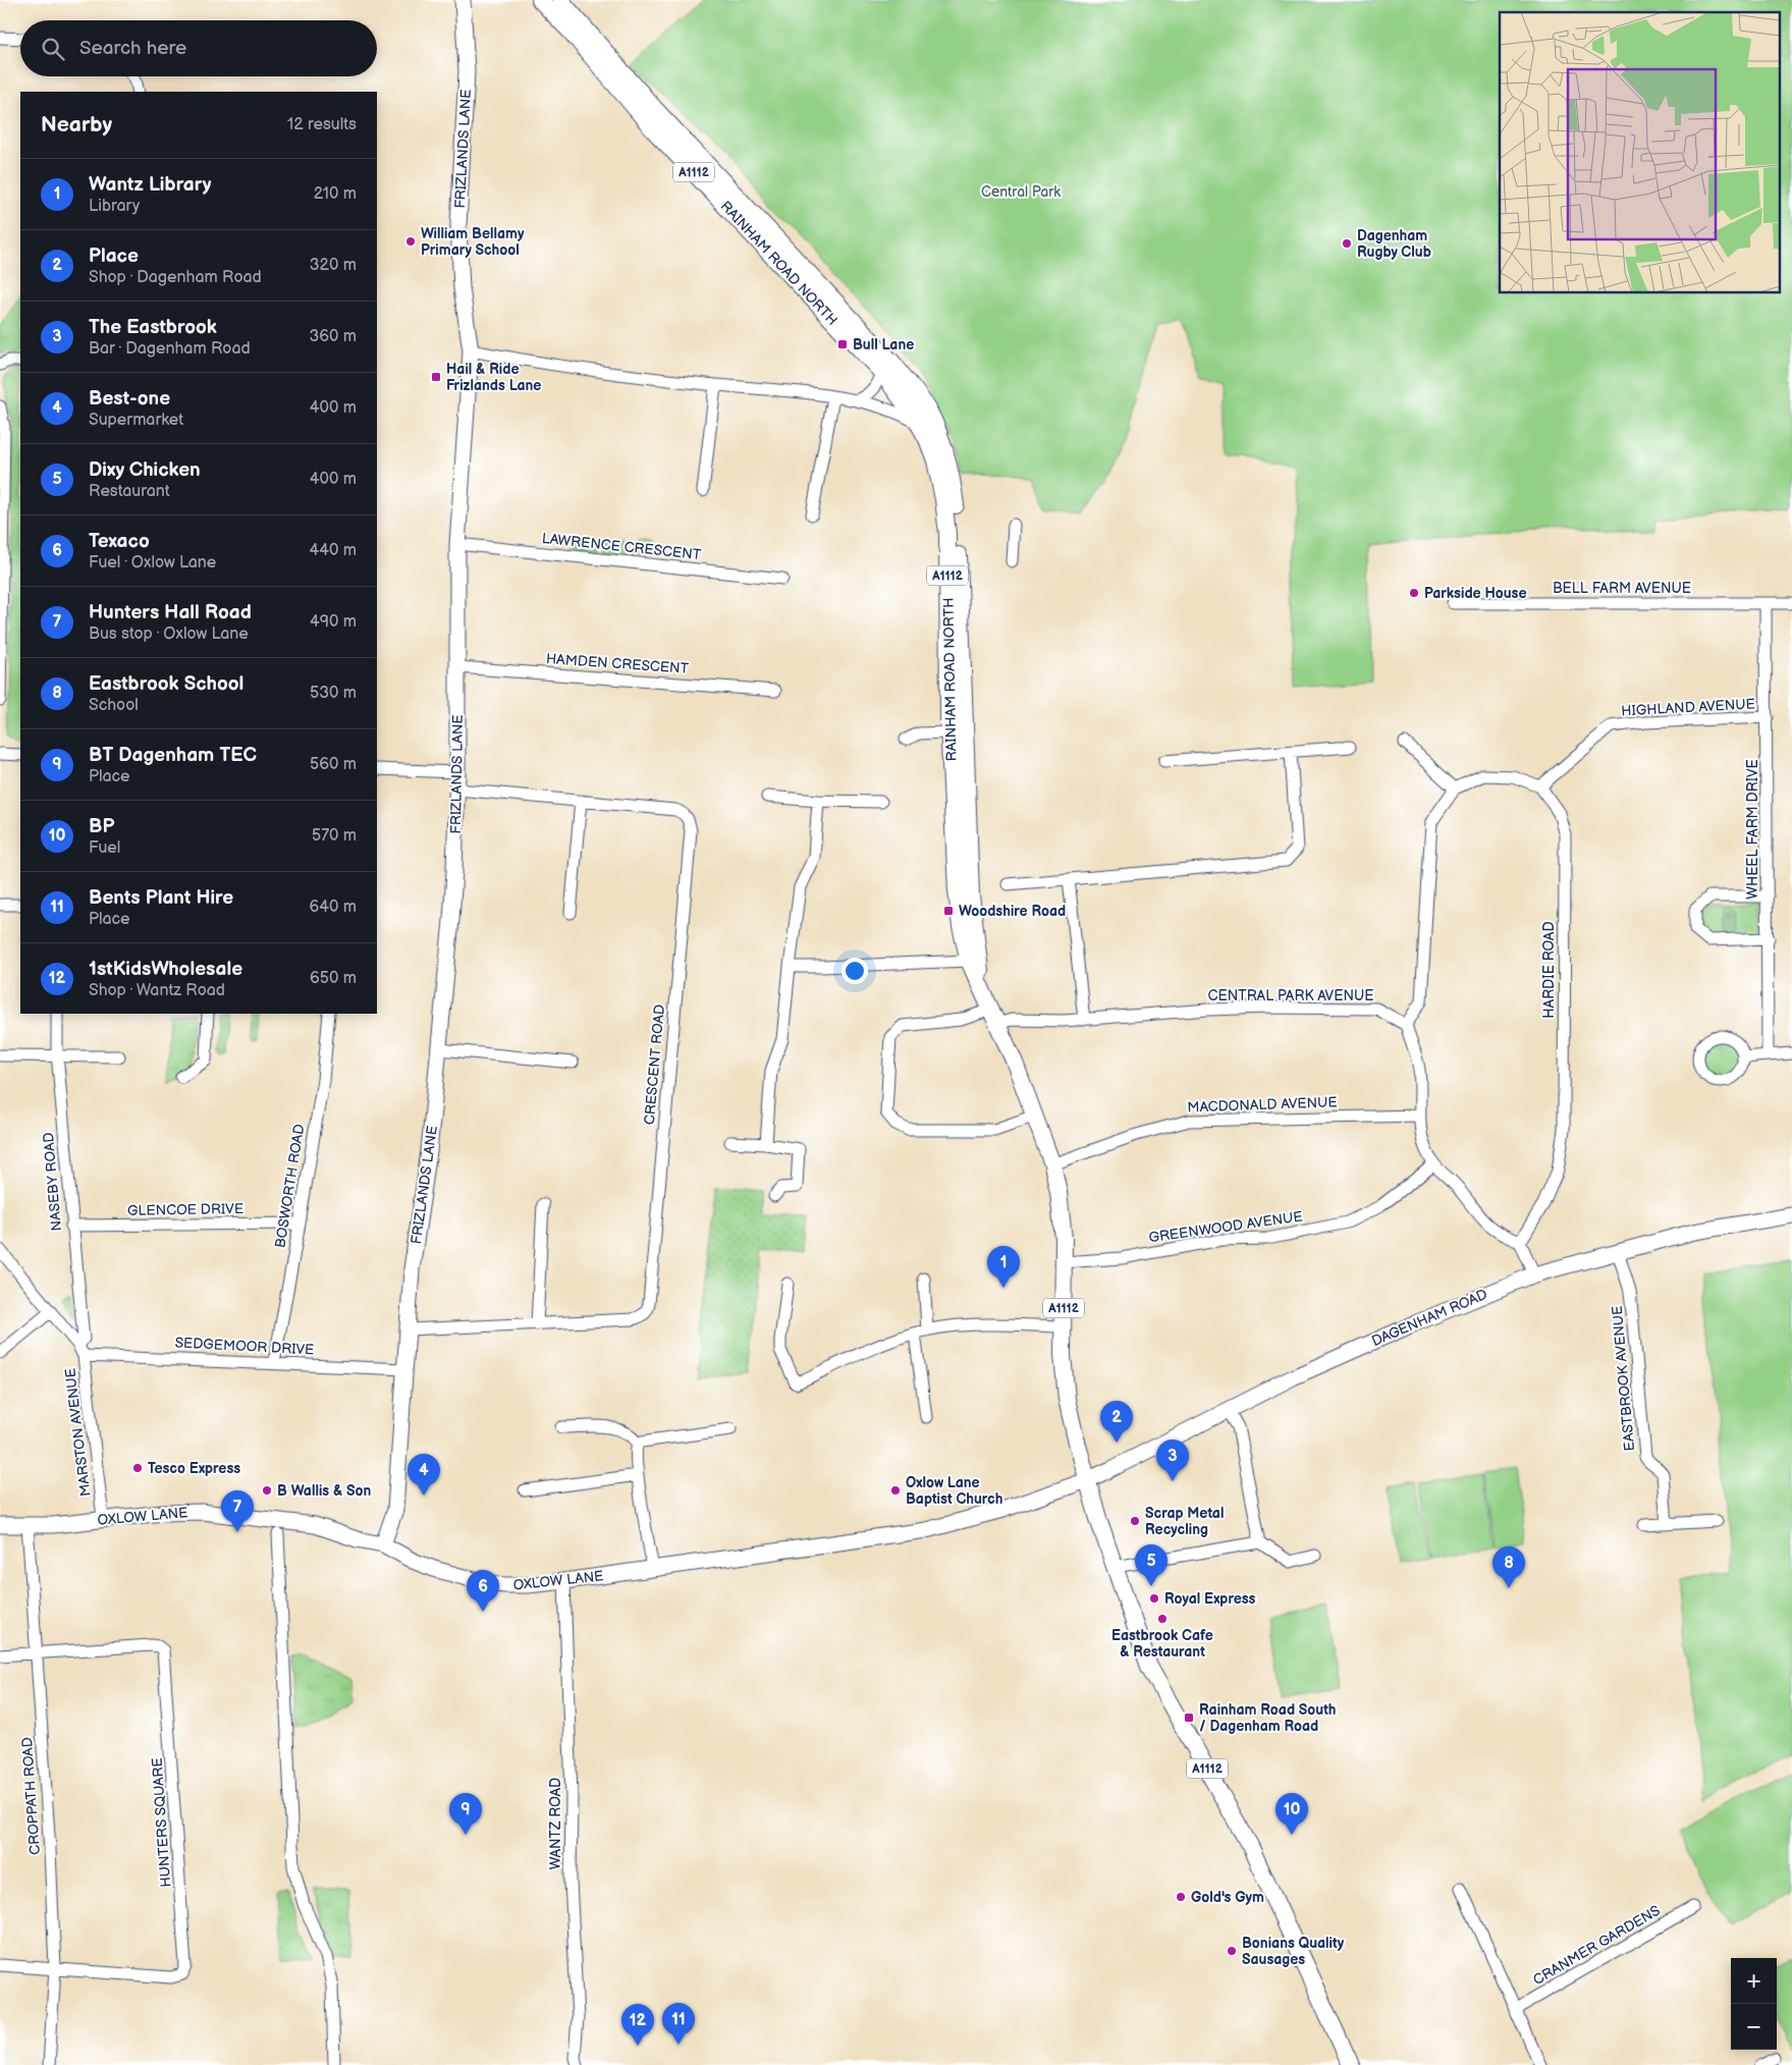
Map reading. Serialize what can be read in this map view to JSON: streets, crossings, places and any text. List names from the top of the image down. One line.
{"streets":{"main road":["A1112","RAINHAM ROAD NORTH"],"street":["FRIZLANDS LANE","LAWRENCE CRESCENT","BELL FARM AVENUE","HAMDEN CRESCENT","HIGHLAND AVENUE","WHEEL FARM DRIVE","HARDIE ROAD","CENTRAL PARK AVENUE","CRESCENT ROAD","MACDONALD AVENUE","NASEBY ROAD","BOSWORTH ROAD","GLENCOE DRIVE","GREENWOOD AVENUE","DAGENHAM ROAD","SEDGEMOOR DRIVE","EASTBROOK AVENUE","MARSTON AVENUE","OXLOW LANE","CROPPATH ROAD","HUNTERS SQUARE","WANTZ ROAD","CRANMER GARDENS"]},"crossings":[["FRIZLANDS LANE","LAWRENCE CRESCENT"],["FRIZLANDS LANE","HAMDEN CRESCENT"],["FRIZLANDS LANE","CRESCENT ROAD"],["FRIZLANDS LANE","SEDGEMOOR DRIVE"],["FRIZLANDS LANE","OXLOW LANE"],["A1112","RAINHAM ROAD NORTH"],["A1112","DAGENHAM ROAD"],["A1112","OXLOW LANE"],["RAINHAM ROAD NORTH","CENTRAL PARK AVENUE"],["RAINHAM ROAD NORTH","MACDONALD AVENUE"],["RAINHAM ROAD NORTH","GREENWOOD AVENUE"],["RAINHAM ROAD NORTH","DAGENHAM ROAD"],["RAINHAM ROAD NORTH","OXLOW LANE"],["BELL FARM AVENUE","WHEEL FARM DRIVE"],["HIGHLAND AVENUE","WHEEL FARM DRIVE"],["HIGHLAND AVENUE","HARDIE ROAD"],["NASEBY ROAD","GLENCOE DRIVE"],["NASEBY ROAD","SEDGEMOOR DRIVE"],["NASEBY ROAD","MARSTON AVENUE"],["BOSWORTH ROAD","GLENCOE DRIVE"],["BOSWORTH ROAD","SEDGEMOOR DRIVE"],["DAGENHAM ROAD","EASTBROOK AVENUE"],["DAGENHAM ROAD","OXLOW LANE"],["SEDGEMOOR DRIVE","MARSTON AVENUE"],["MARSTON AVENUE","OXLOW LANE"],["OXLOW LANE","CROPPATH ROAD"],["OXLOW LANE","WANTZ ROAD"],["CROPPATH ROAD","HUNTERS SQUARE"]],"parks":["Central Park"],"places":{"other":["William Bellamy Primary School","Dagenham Rugby Club","Parkside House","Tesco Express","B Wallis & Son","Oxlow Lane Baptist Church","Scrap Metal Recycling","Royal Express","Eastbrook Cafe & Restaurant","Gold's Gym","Bonians Quality Sausages"],"transit":["Bull Lane","Hail & Ride Frizlands Lane","Woodshire Road","Rainham Road South / Dagenham Road"]},"page":{"search":"Search here","heading":["Nearby","12 results"],"list":[{"mark":"1","name":"Wantz Library","note":"Library","value":"210 m"},{"mark":"2","name":"Place","note":"Shop · Dagenham Road","value":"320 m"},{"mark":"3","name":"The Eastbrook","note":"Bar · Dagenham Road","value":"360 m"},{"mark":"4","name":"Best-one","note":"Supermarket","value":"400 m"},{"mark":"5","name":"Dixy Chicken","note":"Restaurant","value":"400 m"},{"mark":"6","name":"Texaco","note":"Fuel · Oxlow Lane","value":"440 m"},{"mark":"7","name":"Hunters Hall Road","note":"Bus stop · Oxlow Lane","value":"490 m"},{"mark":"8","name":"Eastbrook School","note":"School","value":"530 m"},{"mark":"9","name":"BT Dagenham TEC","note":"Place","value":"560 m"},{"mark":"10","name":"BP","note":"Fuel","value":"570 m"},{"mark":"11","name":"Bents Plant Hire","note":"Place","value":"640 m"},{"mark":"12","name":"1stKidsWholesale","note":"Shop · Wantz Road","value":"650 m"}],"pins":["1","2","3","4","7","5","8","6","9","10","11","12"],"map_buttons":["+","−"]}}
